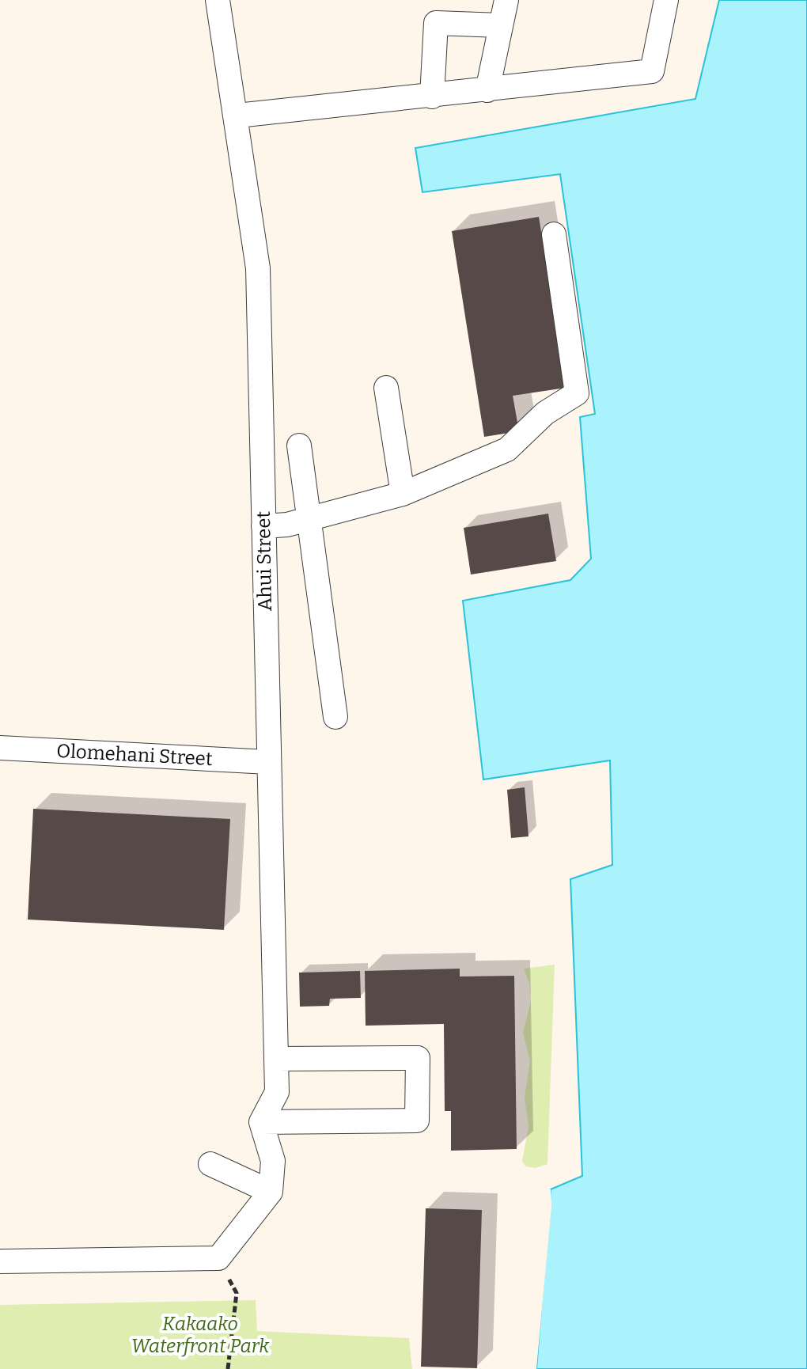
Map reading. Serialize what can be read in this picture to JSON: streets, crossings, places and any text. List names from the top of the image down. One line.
{"streets":{"street":["Ahui Street","Olomehani Street"]},"crossings":[["Ahui Street","Olomehani Street"]],"parks":["Kakaako Waterfront Park"]}
